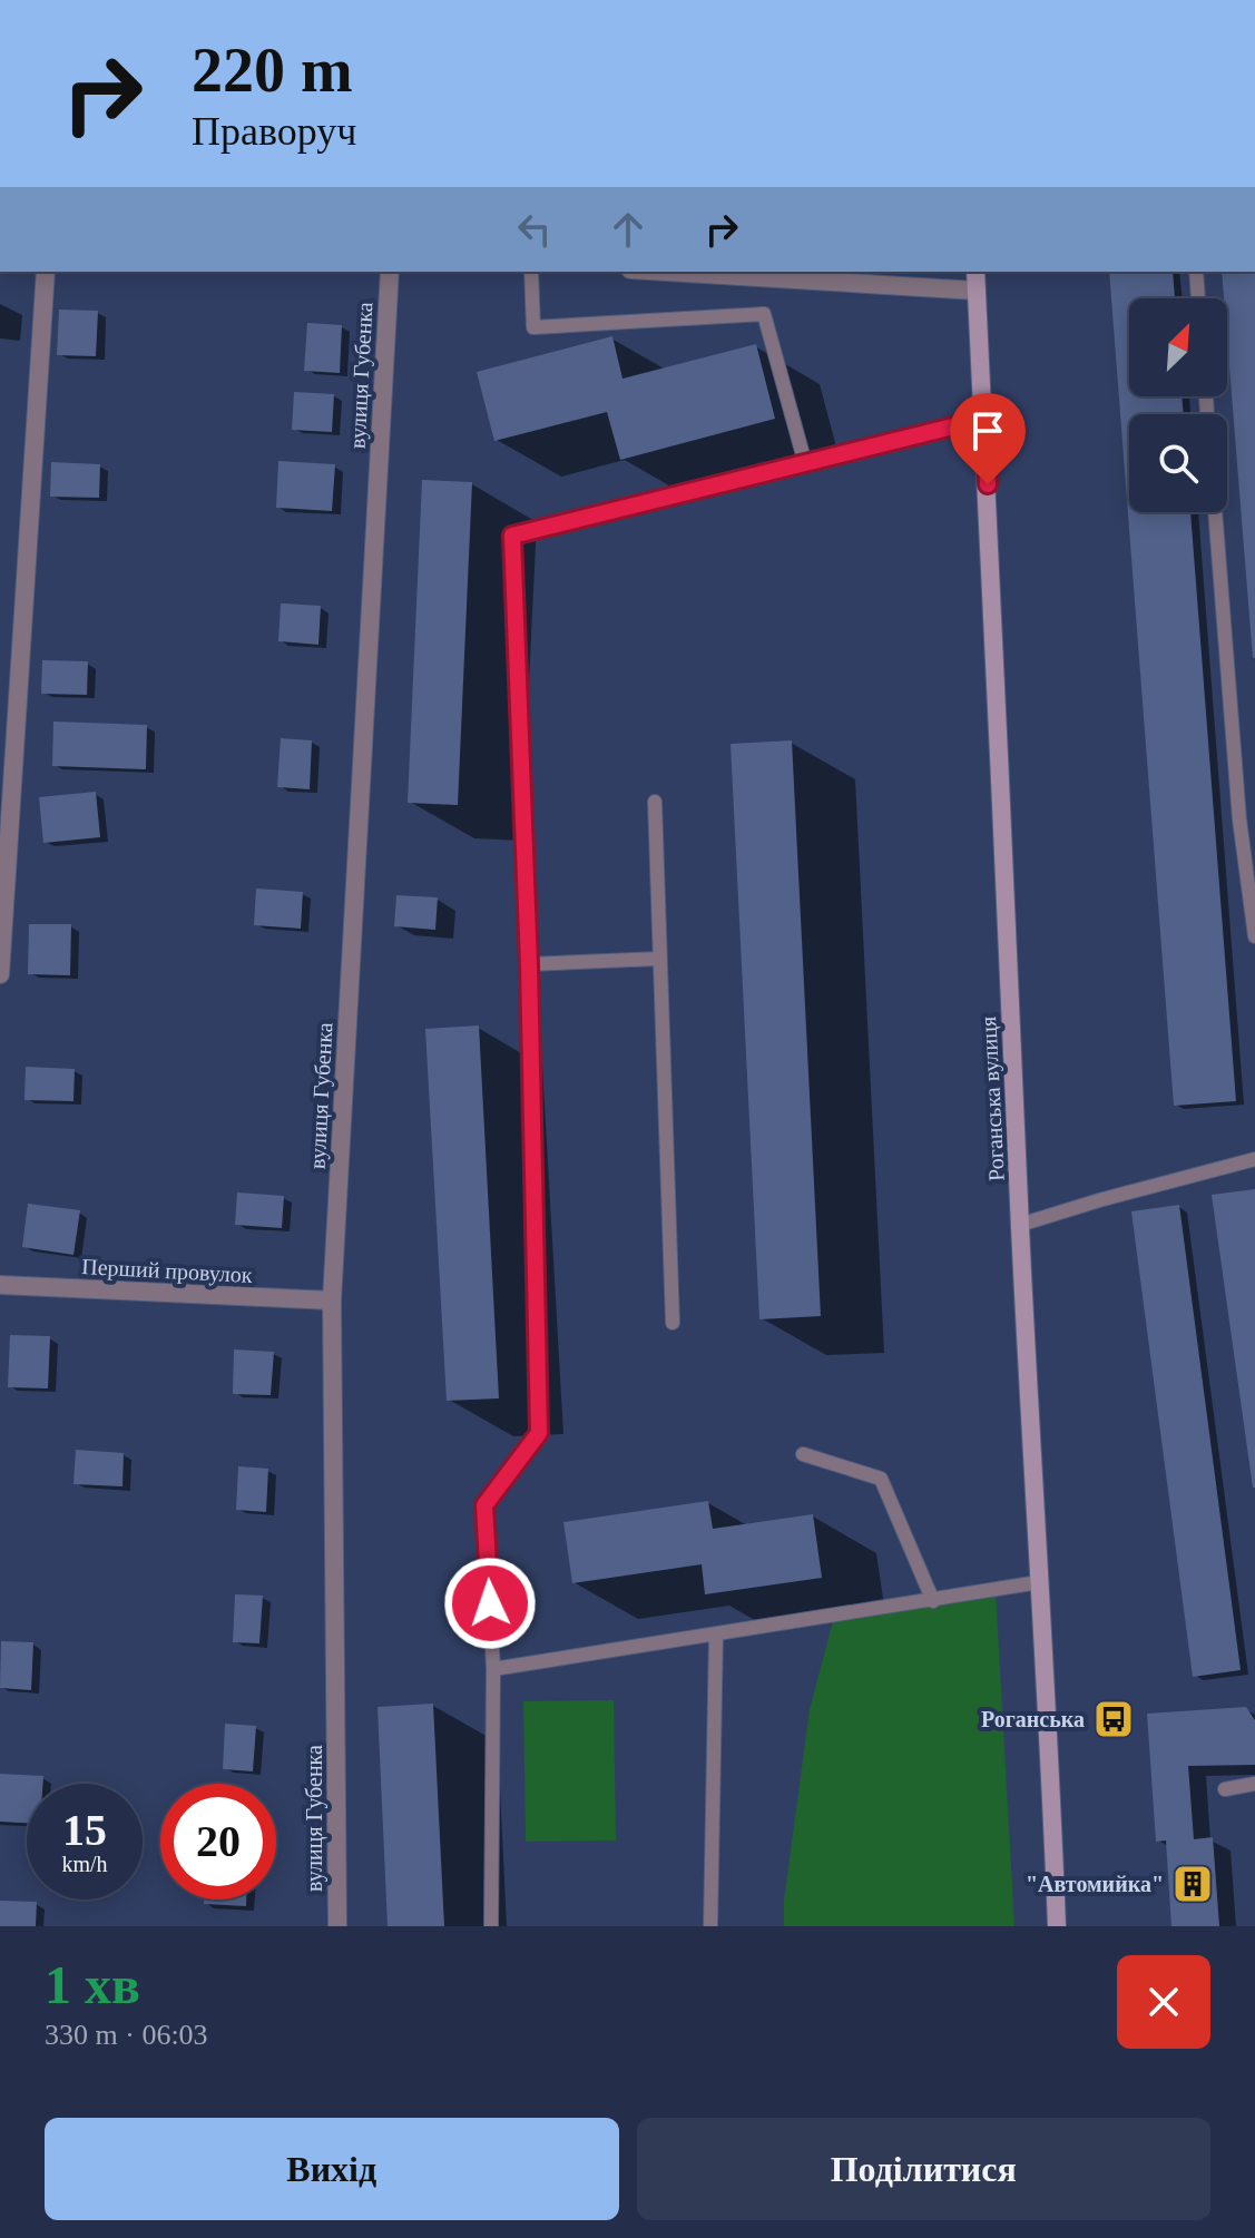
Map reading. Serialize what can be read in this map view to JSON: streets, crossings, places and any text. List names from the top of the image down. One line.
{"streets":{"main road":["Роганська вулиця"],"street":["вулиця Губенка","Перший провулок"]},"crossings":[["вулиця Губенка","Перший провулок"]],"places":{"bus stop":["Роганська"],"building":["\"Автомийка\""]},"north":"top right","page":{"turn":["220 m","Праворуч"],"speed":"15 km/h","limit":"20","heading":["1 хв","330 m · 06:03"],"buttons":["Вихід","Поділитися"]}}
